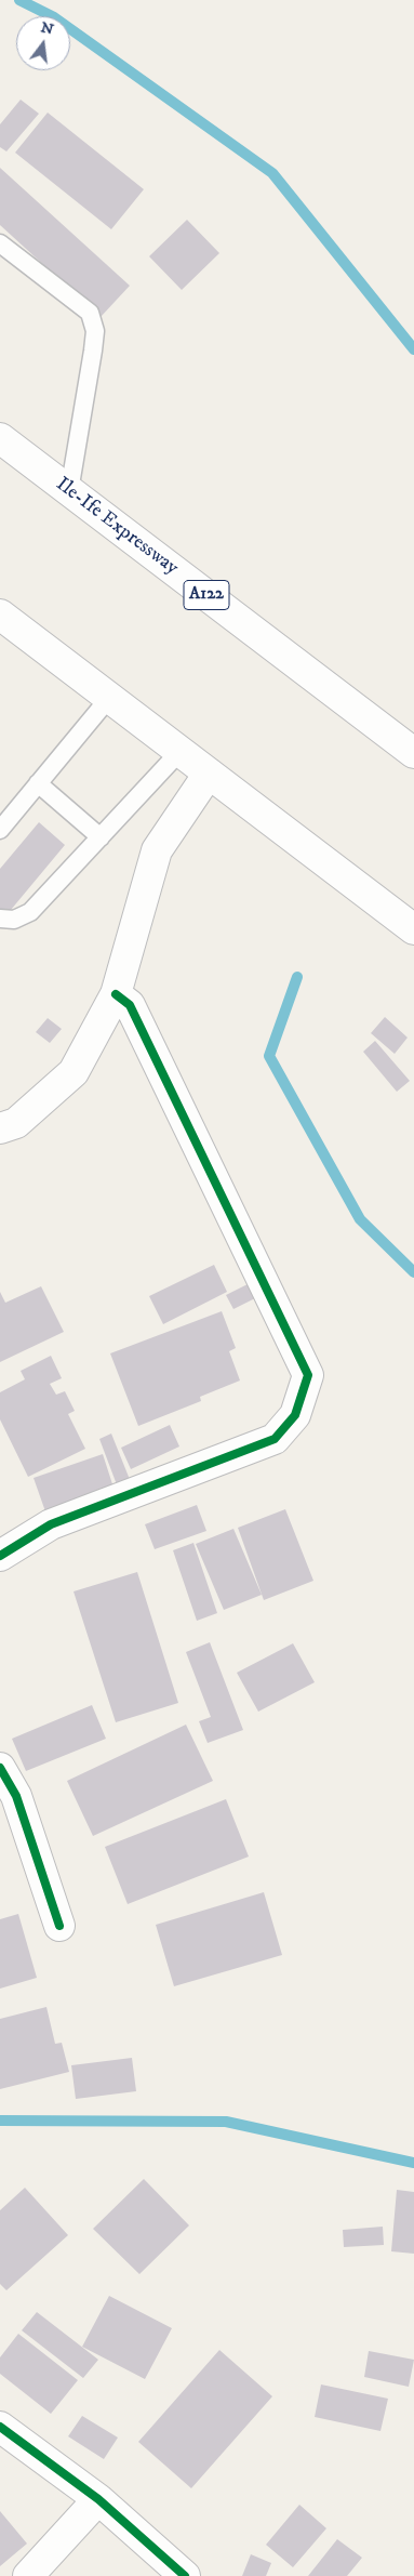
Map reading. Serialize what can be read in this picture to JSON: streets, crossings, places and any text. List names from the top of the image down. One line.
{"streets":{"main road":["Ile-Ife Expressway","A122"]},"north":"top"}
